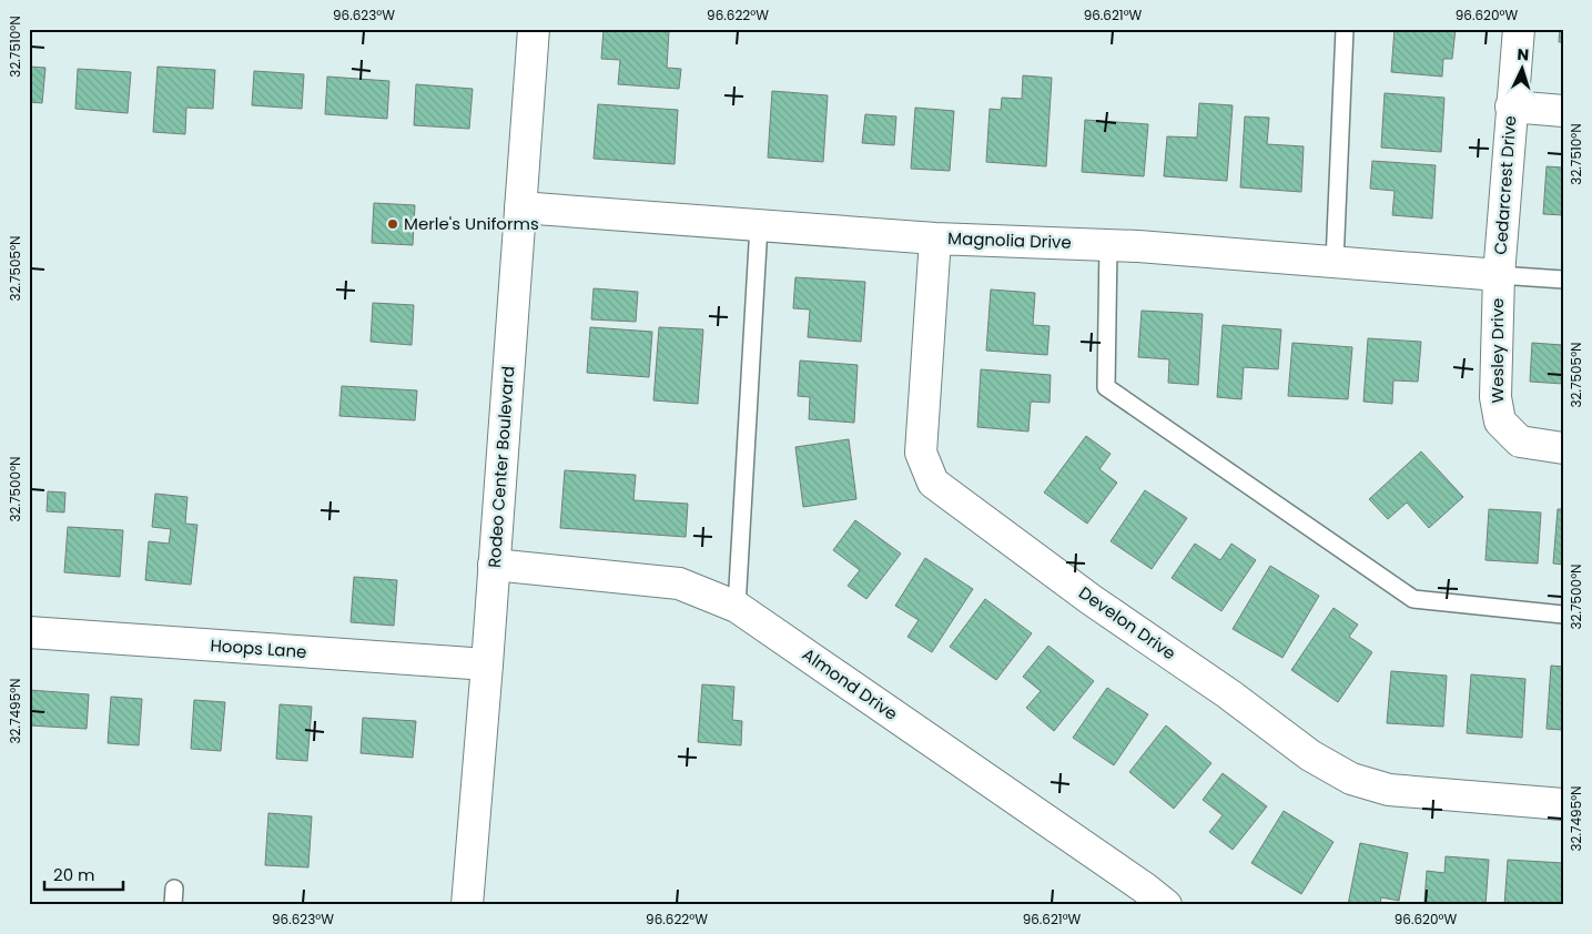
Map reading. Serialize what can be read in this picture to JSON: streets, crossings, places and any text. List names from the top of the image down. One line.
{"streets":{"street":["Cedarcrest Drive","Magnolia Drive","Wesley Drive","Rodeo Center Boulevard","Develon Drive","Hoops Lane","Almond Drive"]},"crossings":[["Cedarcrest Drive","Magnolia Drive"],["Cedarcrest Drive","Wesley Drive"],["Magnolia Drive","Wesley Drive"],["Magnolia Drive","Rodeo Center Boulevard"],["Magnolia Drive","Develon Drive"],["Rodeo Center Boulevard","Hoops Lane"],["Rodeo Center Boulevard","Almond Drive"]],"places":["Merle's Uniforms"],"scale_bar":"20 m","north":"top","coordinates":["96.623°W","96.622°W","96.621°W","96.620°W","32.7510°N","32.7505°N","32.7500°N","32.7495°N"]}
